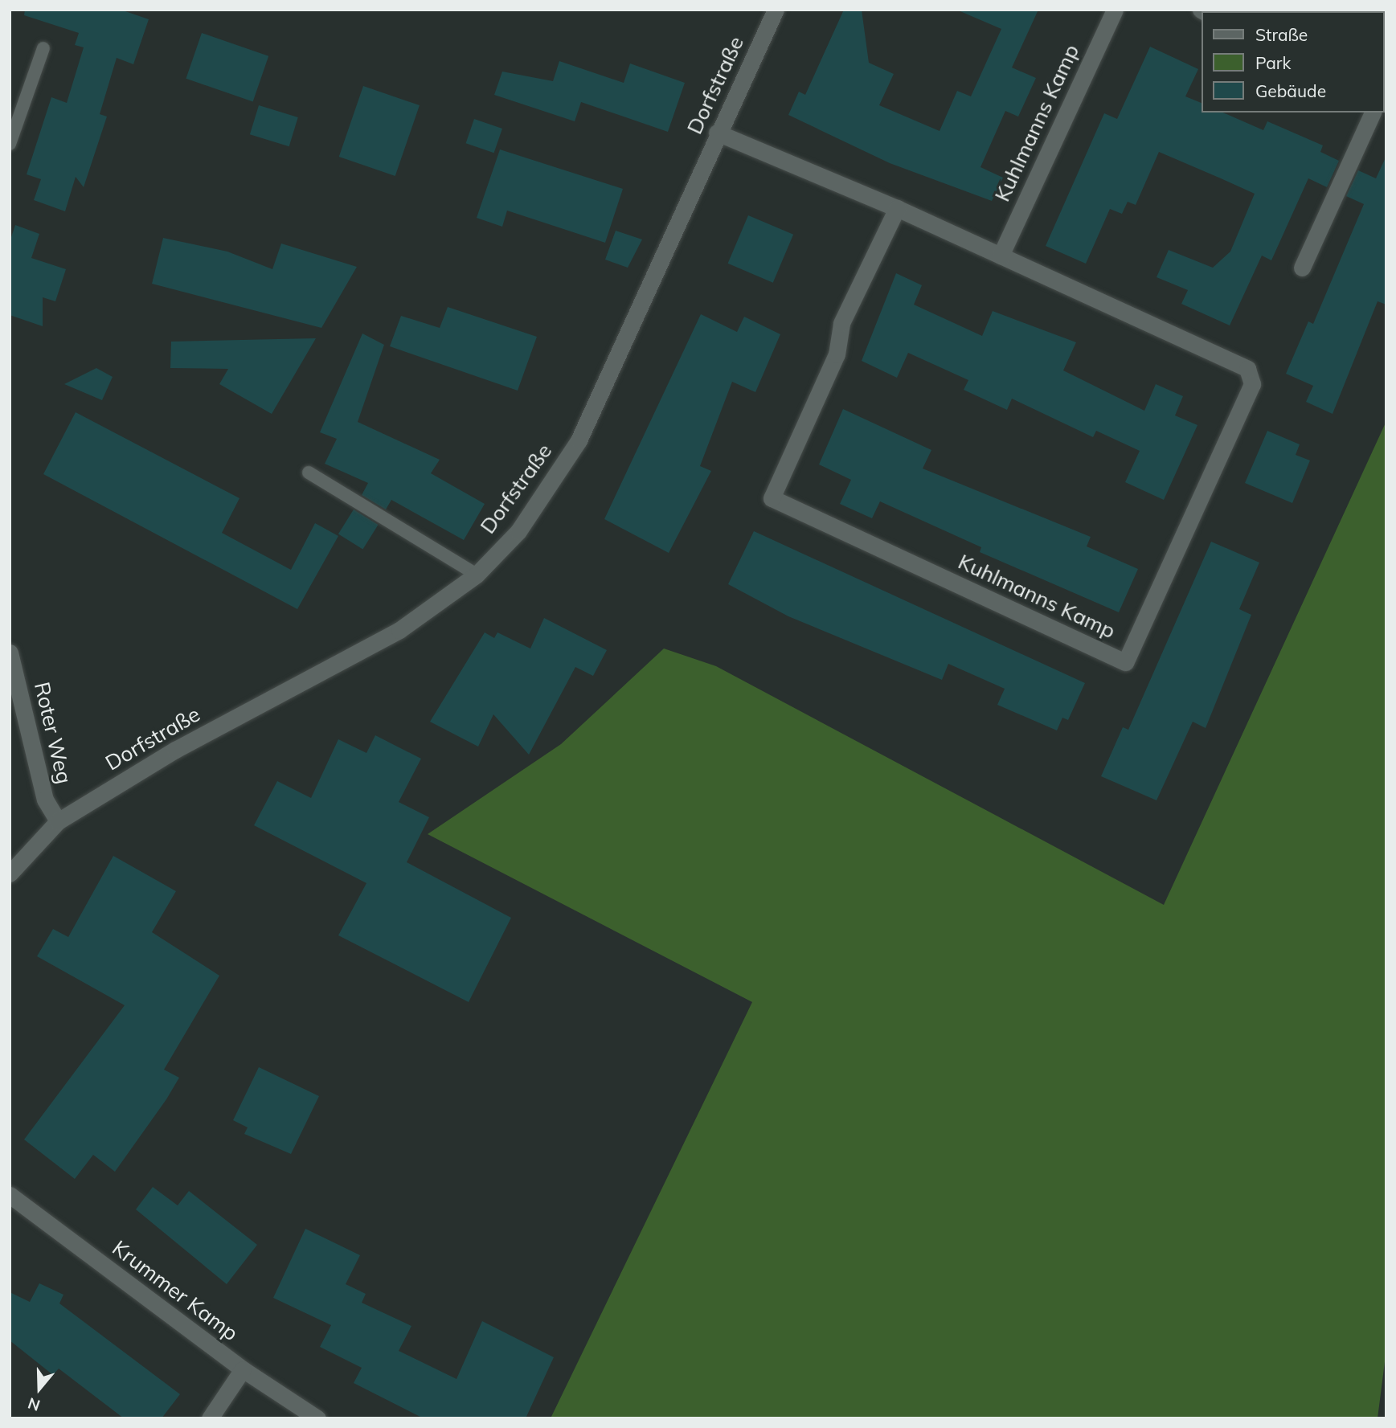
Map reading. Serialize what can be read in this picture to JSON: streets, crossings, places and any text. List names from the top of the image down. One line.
{"streets":{"street":["Dorfstraße","Kuhlmanns Kamp","Roter Weg","Krummer Kamp"]},"crossings":[["Dorfstraße","Kuhlmanns Kamp"],["Dorfstraße","Roter Weg"]],"legend":["Straße","Park","Gebäude"],"north":"bottom"}
